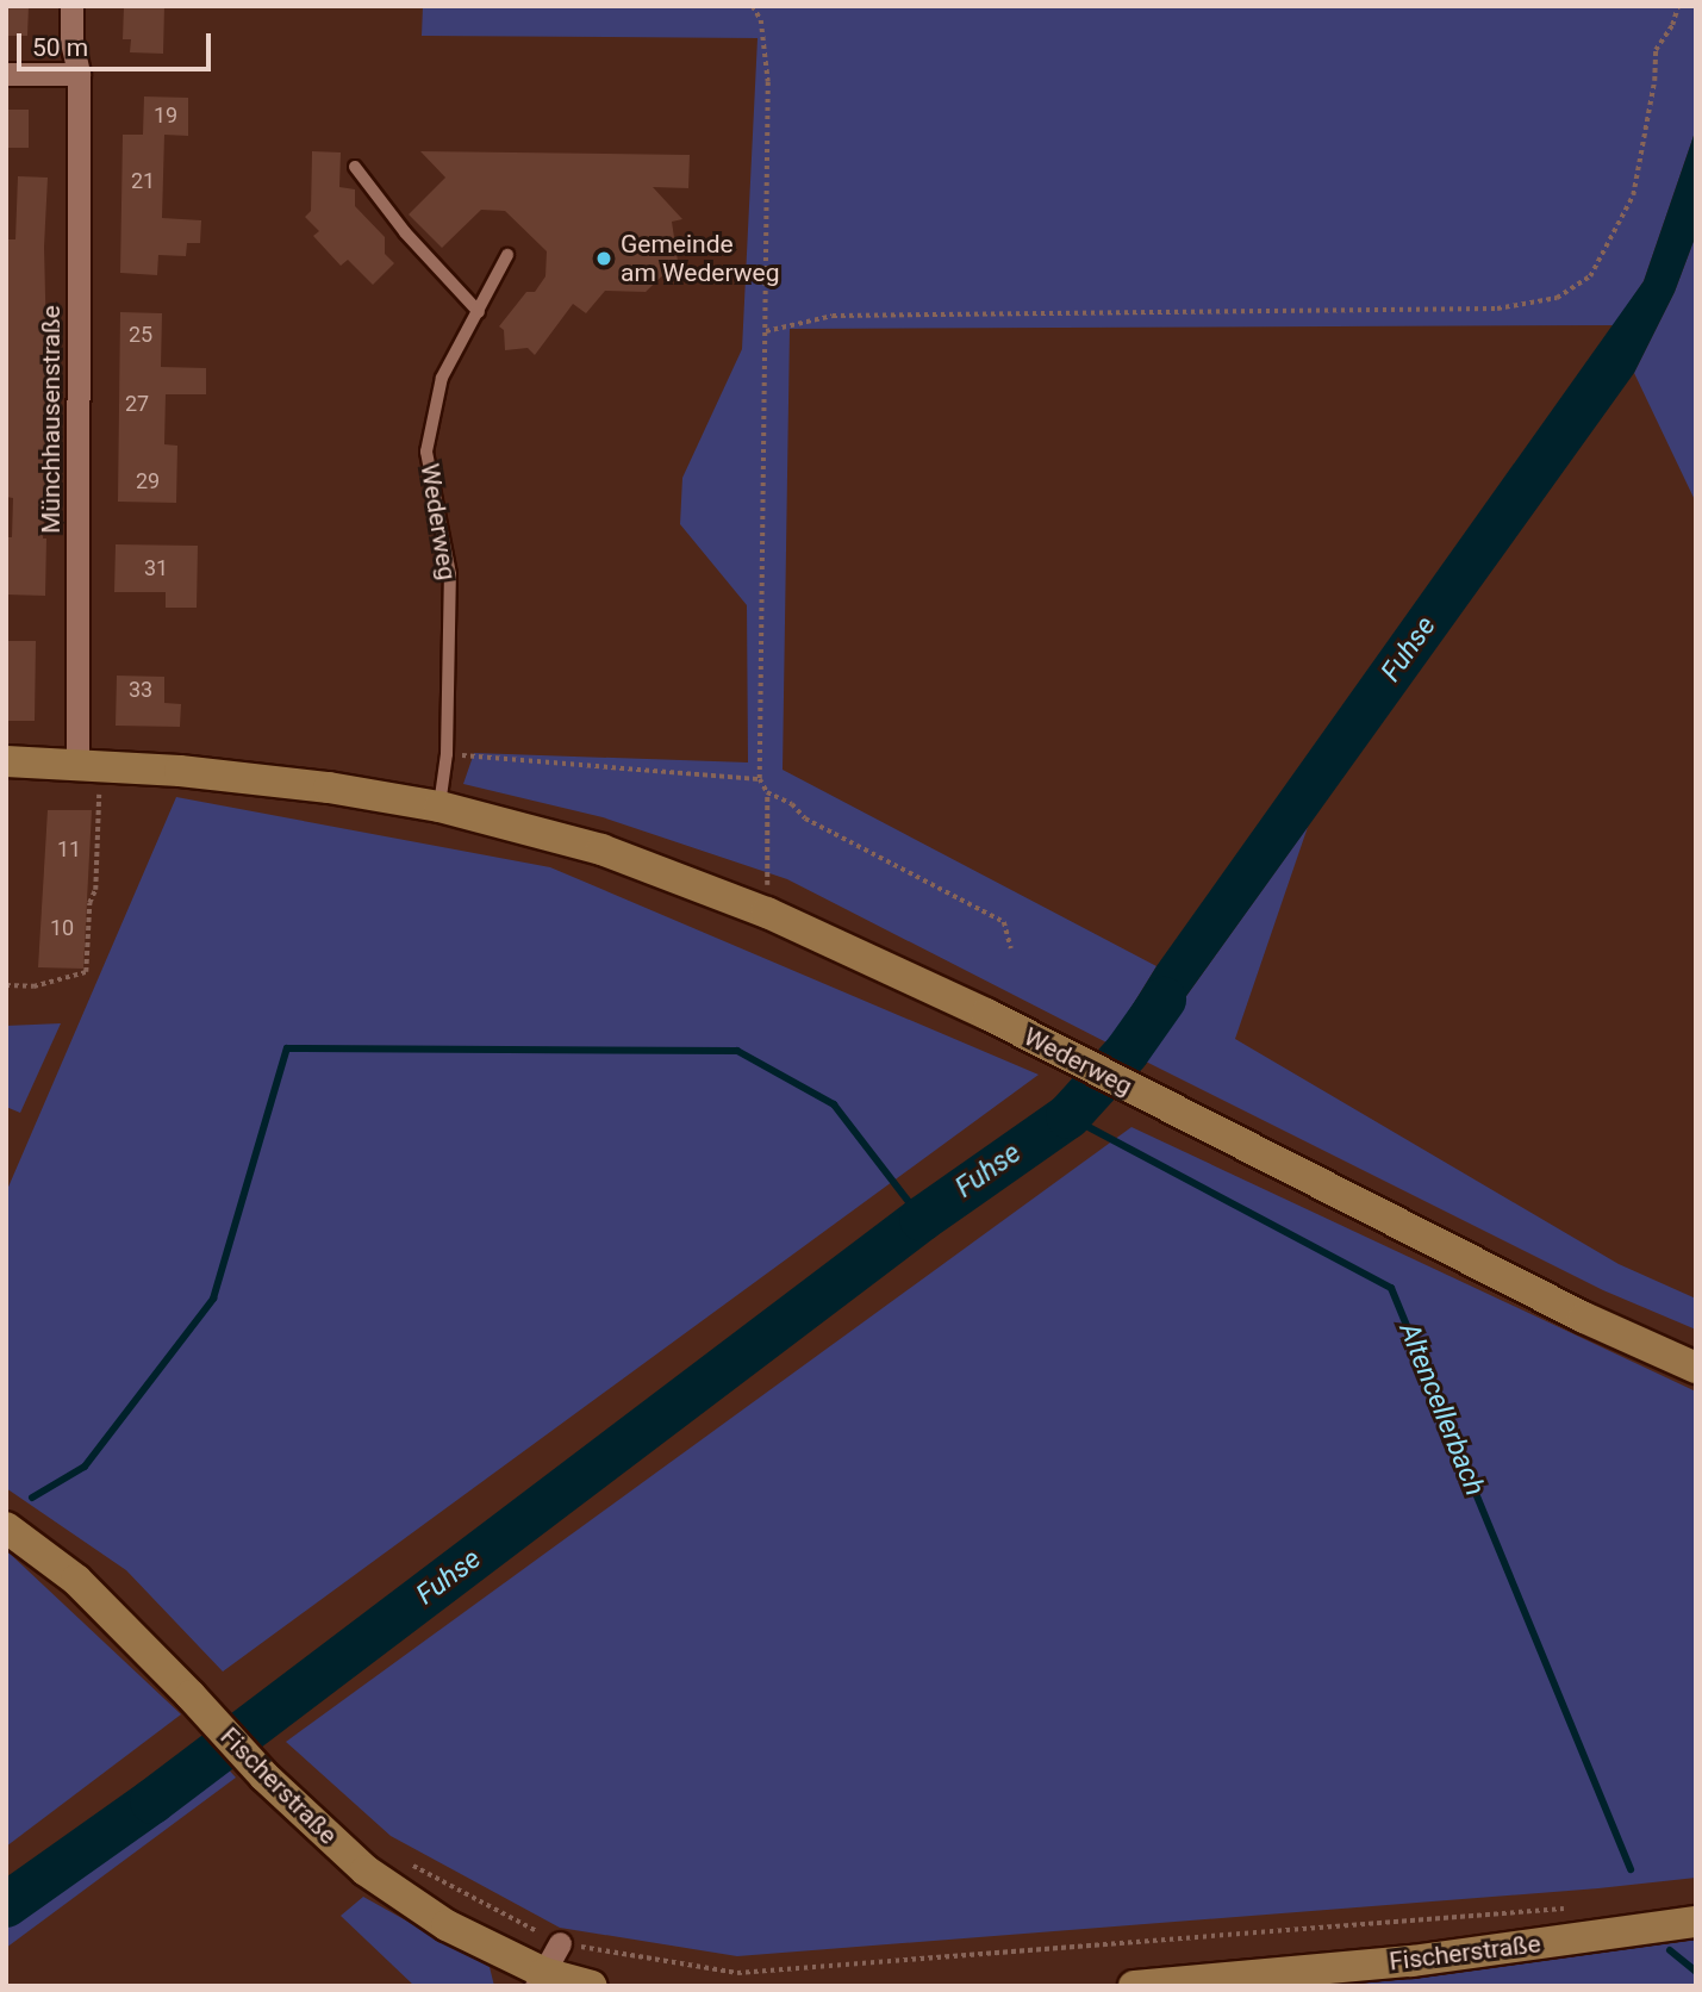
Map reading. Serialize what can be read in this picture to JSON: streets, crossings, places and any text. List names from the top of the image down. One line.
{"streets":{"main road":["Wederweg","Fischerstraße"],"street":["Münchhausenstraße"]},"crossings":[["Münchhausenstraße","Wederweg"]],"water":["Fuhse","Altencellerbach"],"places":["Gemeinde am Wederweg"],"house_numbers":["19","21","25","27","29","31","33","11","10"],"scale_bar":"50 m"}
